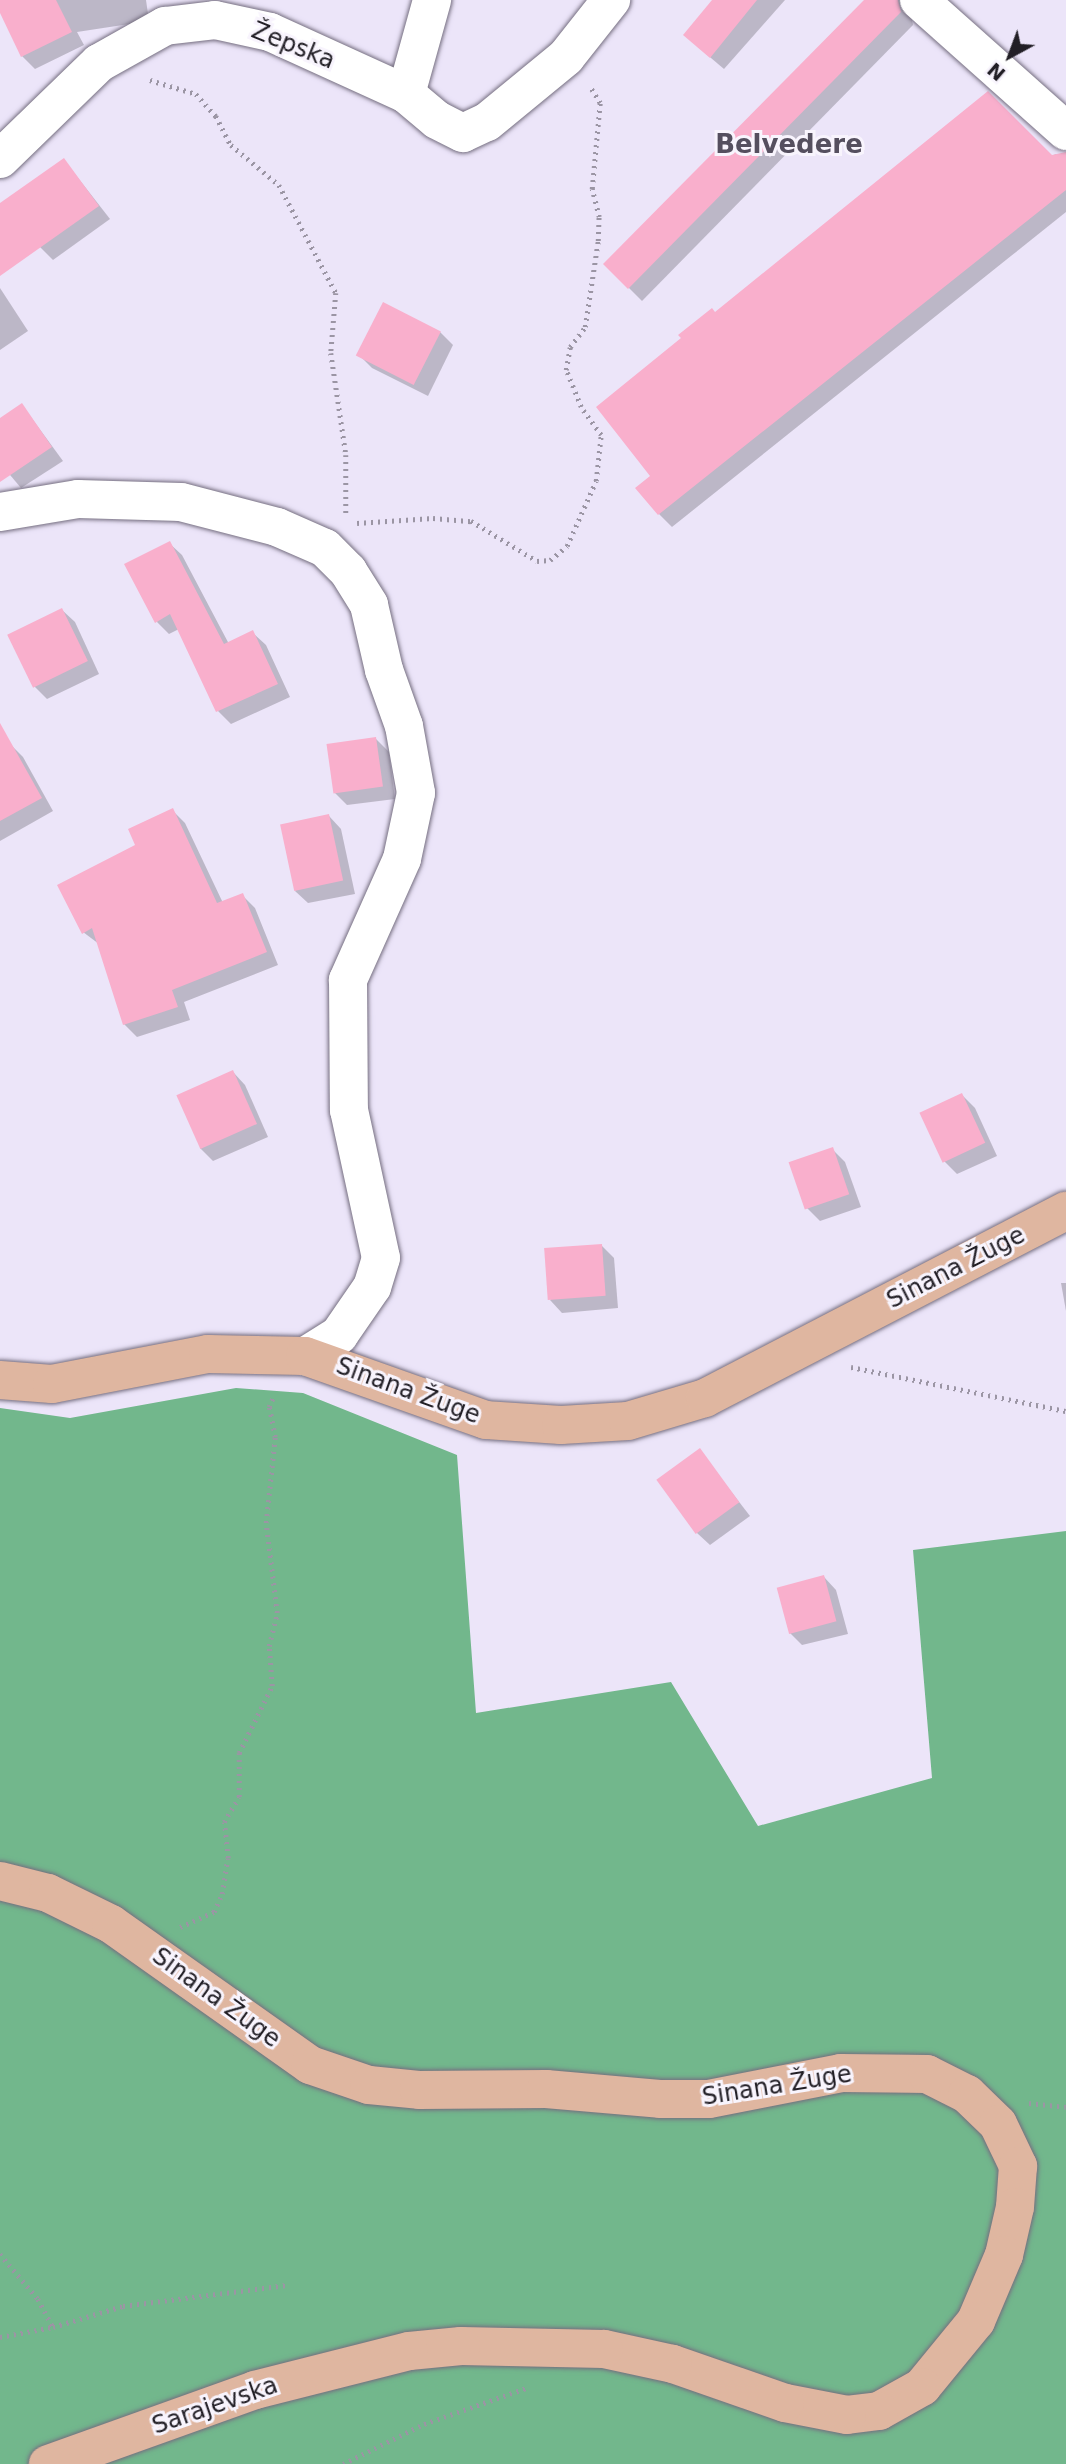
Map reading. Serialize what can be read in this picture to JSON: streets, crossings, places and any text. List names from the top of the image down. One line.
{"streets":{"main road":["Sinana Žuge","Sarajevska"],"street":["Žepska"]},"crossings":[["Sinana Žuge","Sarajevska"]],"districts":["Belvedere"],"north":"bottom left"}
